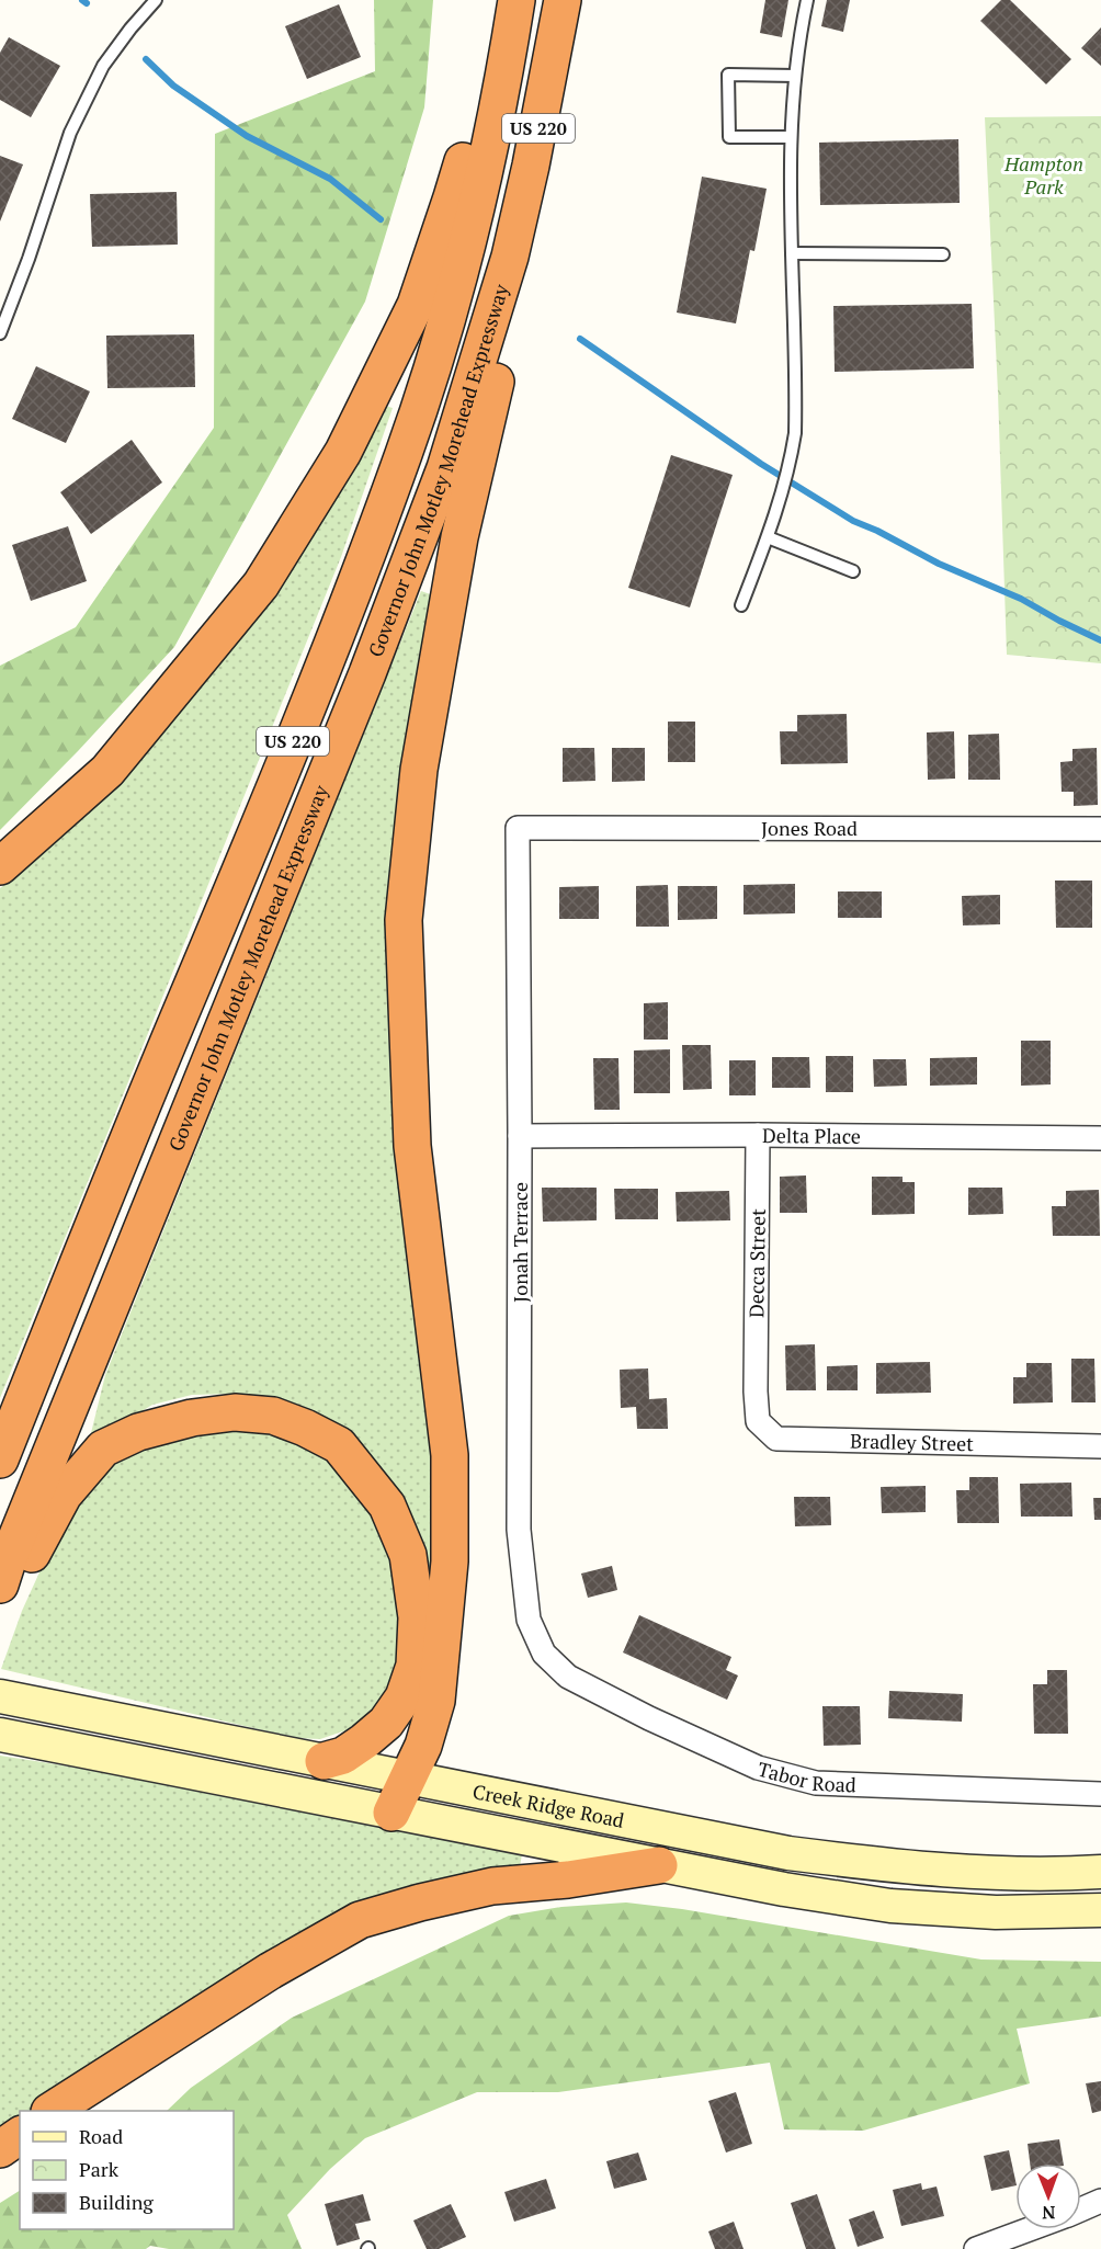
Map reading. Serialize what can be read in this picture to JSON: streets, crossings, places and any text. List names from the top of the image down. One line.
{"streets":{"highway":["US 220","Governor John Motley Morehead Expressway"],"main road":["Creek Ridge Road"],"street":["Jones Road","Delta Place","Jonah Terrace","Decca Street","Bradley Street","Tabor Road"]},"crossings":[["Jones Road","Jonah Terrace"],["Delta Place","Jonah Terrace"],["Delta Place","Decca Street"],["Jonah Terrace","Tabor Road"],["Decca Street","Bradley Street"]],"parks":["Hampton Park"],"legend":["Road","Park","Building"],"north":"bottom"}
